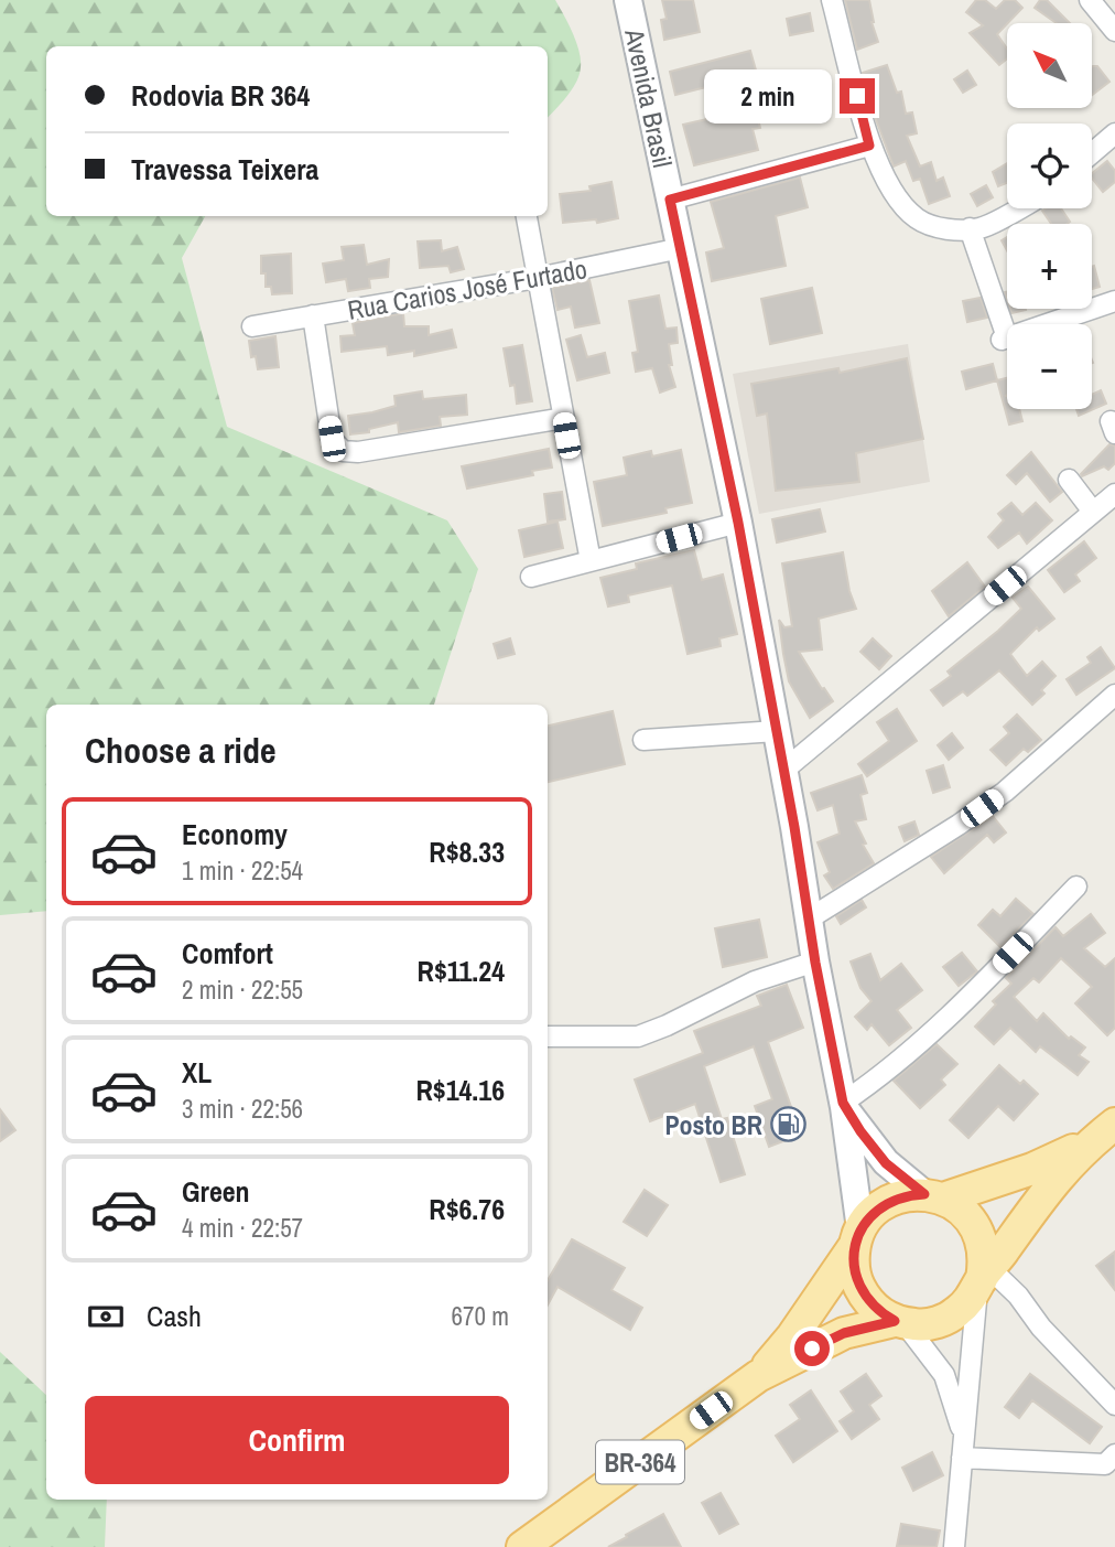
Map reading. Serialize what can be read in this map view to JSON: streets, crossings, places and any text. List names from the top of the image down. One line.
{"streets":{"main road":["BR-364"],"street":["Avenida Brasil","Rua Carios José Furtado"]},"crossings":[["Avenida Brasil","Rua Carios José Furtado"],["Avenida Brasil","BR-364"]],"places":{"fuel station":["Posto BR"]},"north":"top left","page":{"map_buttons":["+","−"],"banner":["Rodovia BR 364","Travessa Teixera"],"bubble":"2 min","heading":"Choose a ride","list":[{"name":"Economy","note":"1 min · 22:54","value":"R$8.33"},{"name":"Comfort","note":"2 min · 22:55","value":"R$11.24"},{"name":"XL","note":"3 min · 22:56","value":"R$14.16"},{"name":"Green","note":"4 min · 22:57","value":"R$6.76"}],"pay":["Cash","670 m"],"buttons":"Confirm"}}
